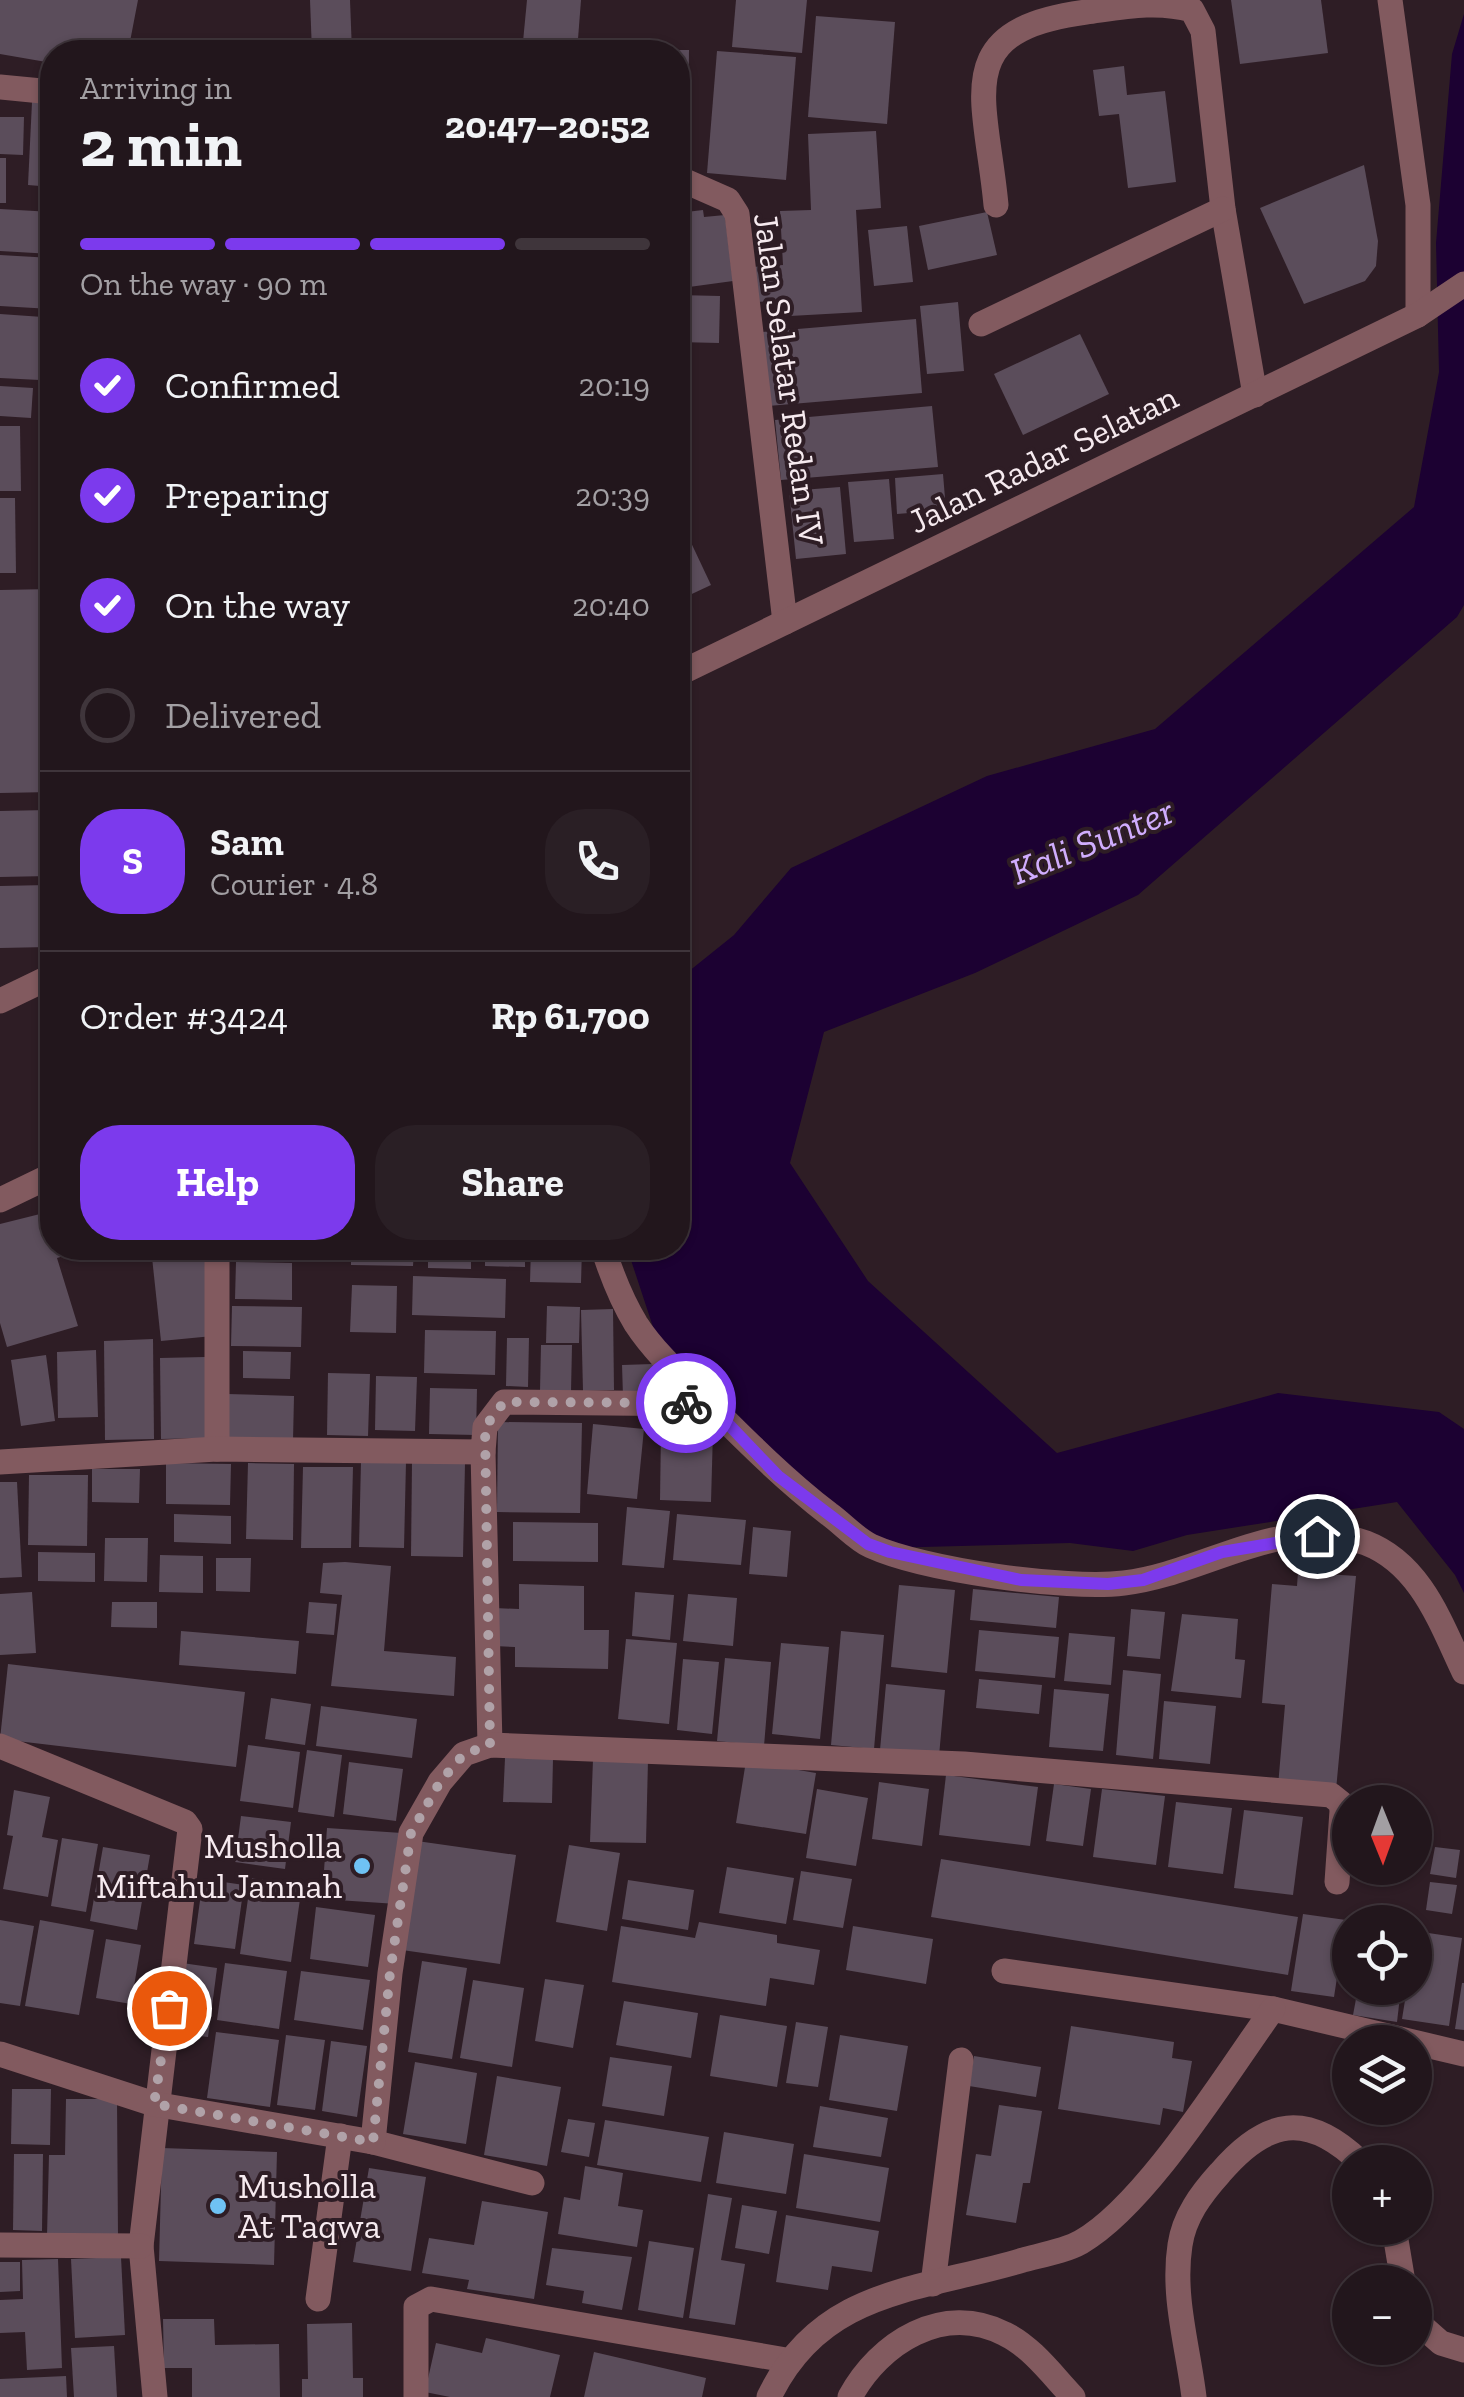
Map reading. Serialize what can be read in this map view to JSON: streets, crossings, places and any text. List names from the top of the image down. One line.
{"streets":{"street":["Jalan Selatar Redan IV","Jalan Radar Selatan"]},"crossings":[["Jalan Selatar Redan IV","Jalan Radar Selatan"]],"water":["Kali Sunter"],"places":["Musholla Miftahul Jannah","Musholla At Taqwa"],"north":"bottom","page":{"heading":["2 min","Arriving in","20:47–20:52"],"panel":["Sam","Courier · 4.8","Order #3424","Rp 61,700"],"bar":"On the way · 90 m","list":[["Confirmed","20:19"],["Preparing","20:39"],["On the way","20:40"],"Delivered"],"round":"S","buttons":["Help","Share"],"map_buttons":["+","−"]}}
